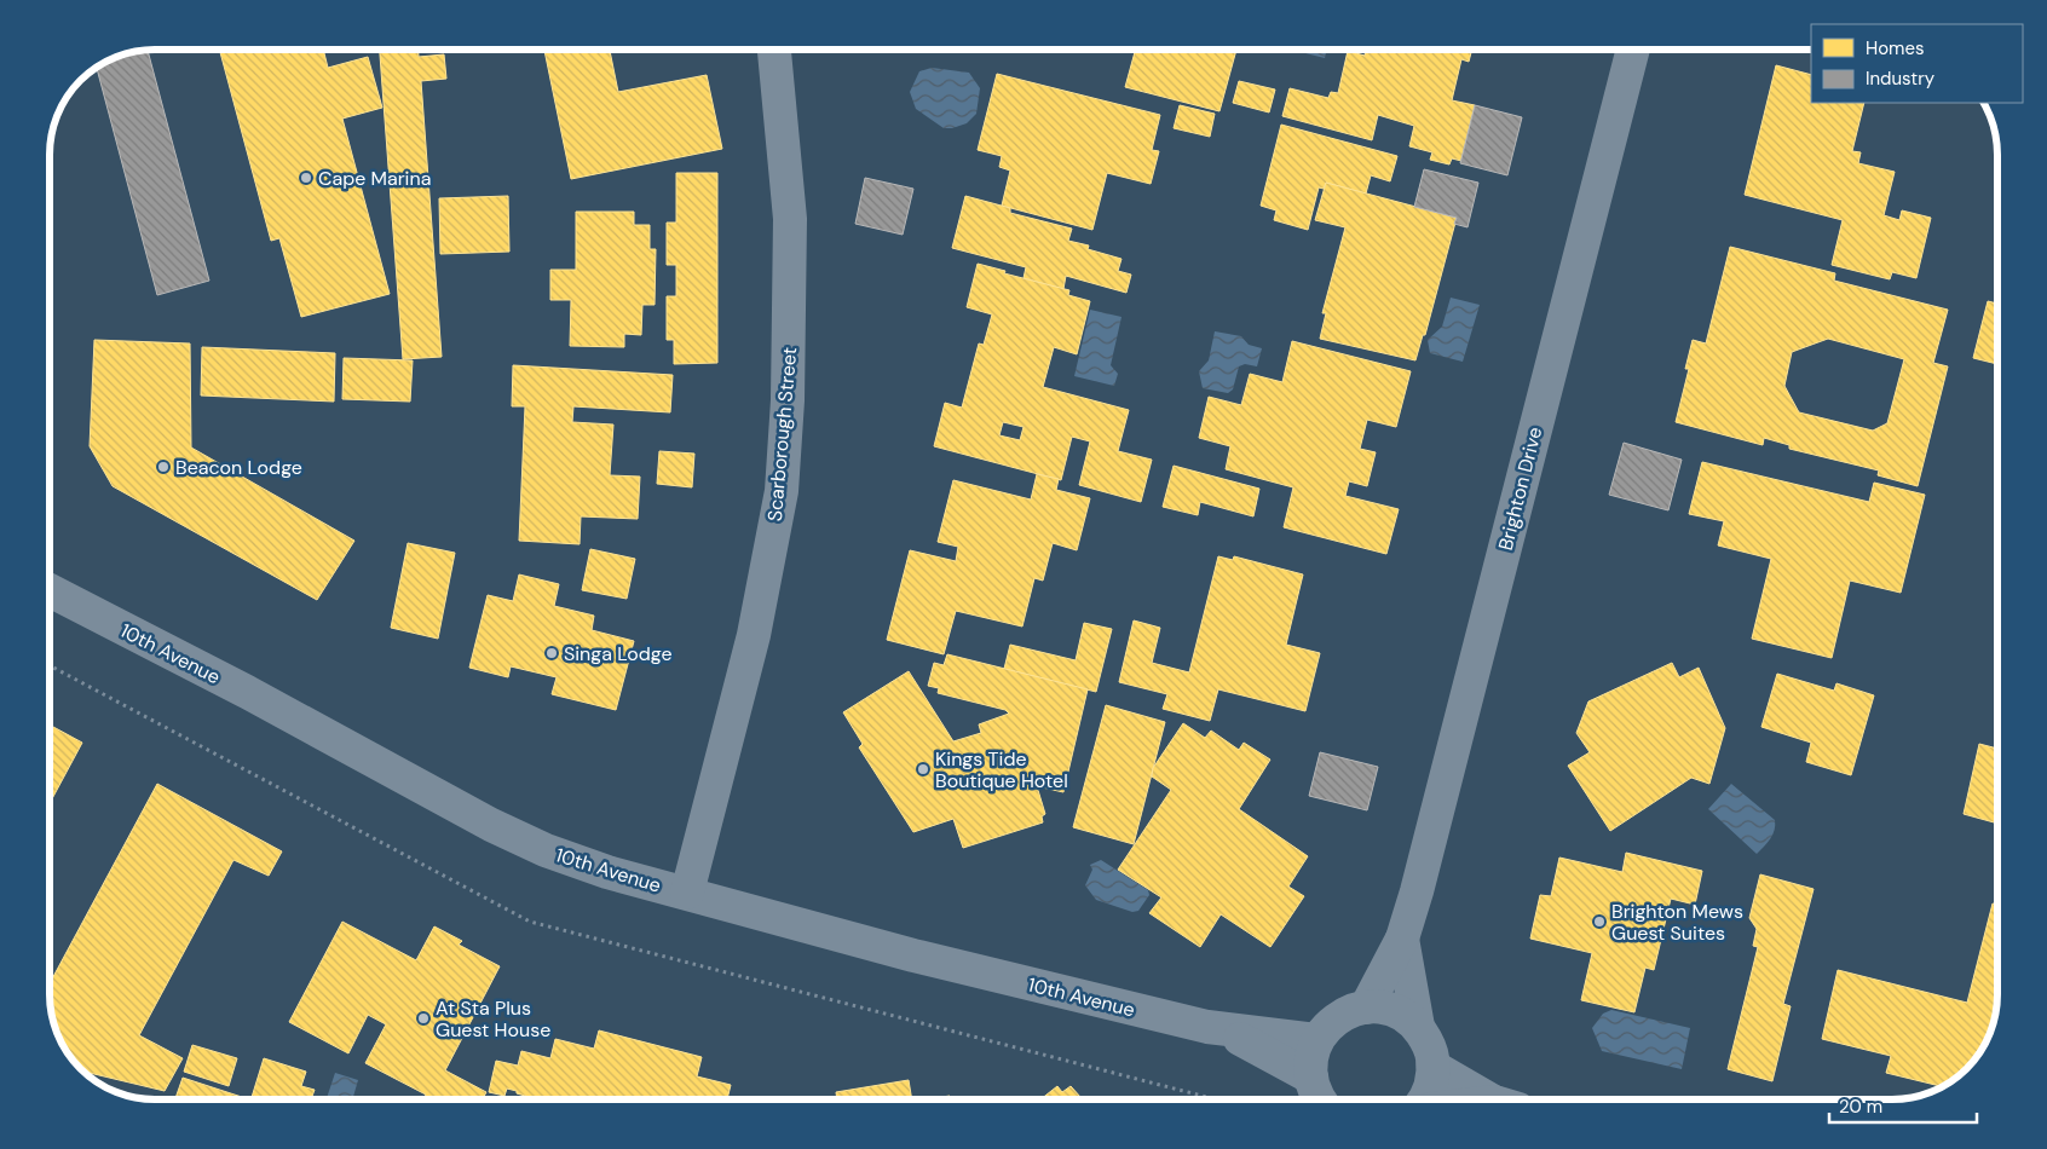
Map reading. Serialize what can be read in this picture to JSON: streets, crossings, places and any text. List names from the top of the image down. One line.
{"streets":{"street":["Scarborough Street","Brighton Drive","10th Avenue"]},"crossings":[["Scarborough Street","10th Avenue"]],"places":["Cape Marina","Beacon Lodge","Singa Lodge","Kings Tide Boutique Hotel","Brighton Mews Guest Suites","At Sta Plus Guest House"],"legend":["Homes","Industry"],"scale_bar":"20 m"}
